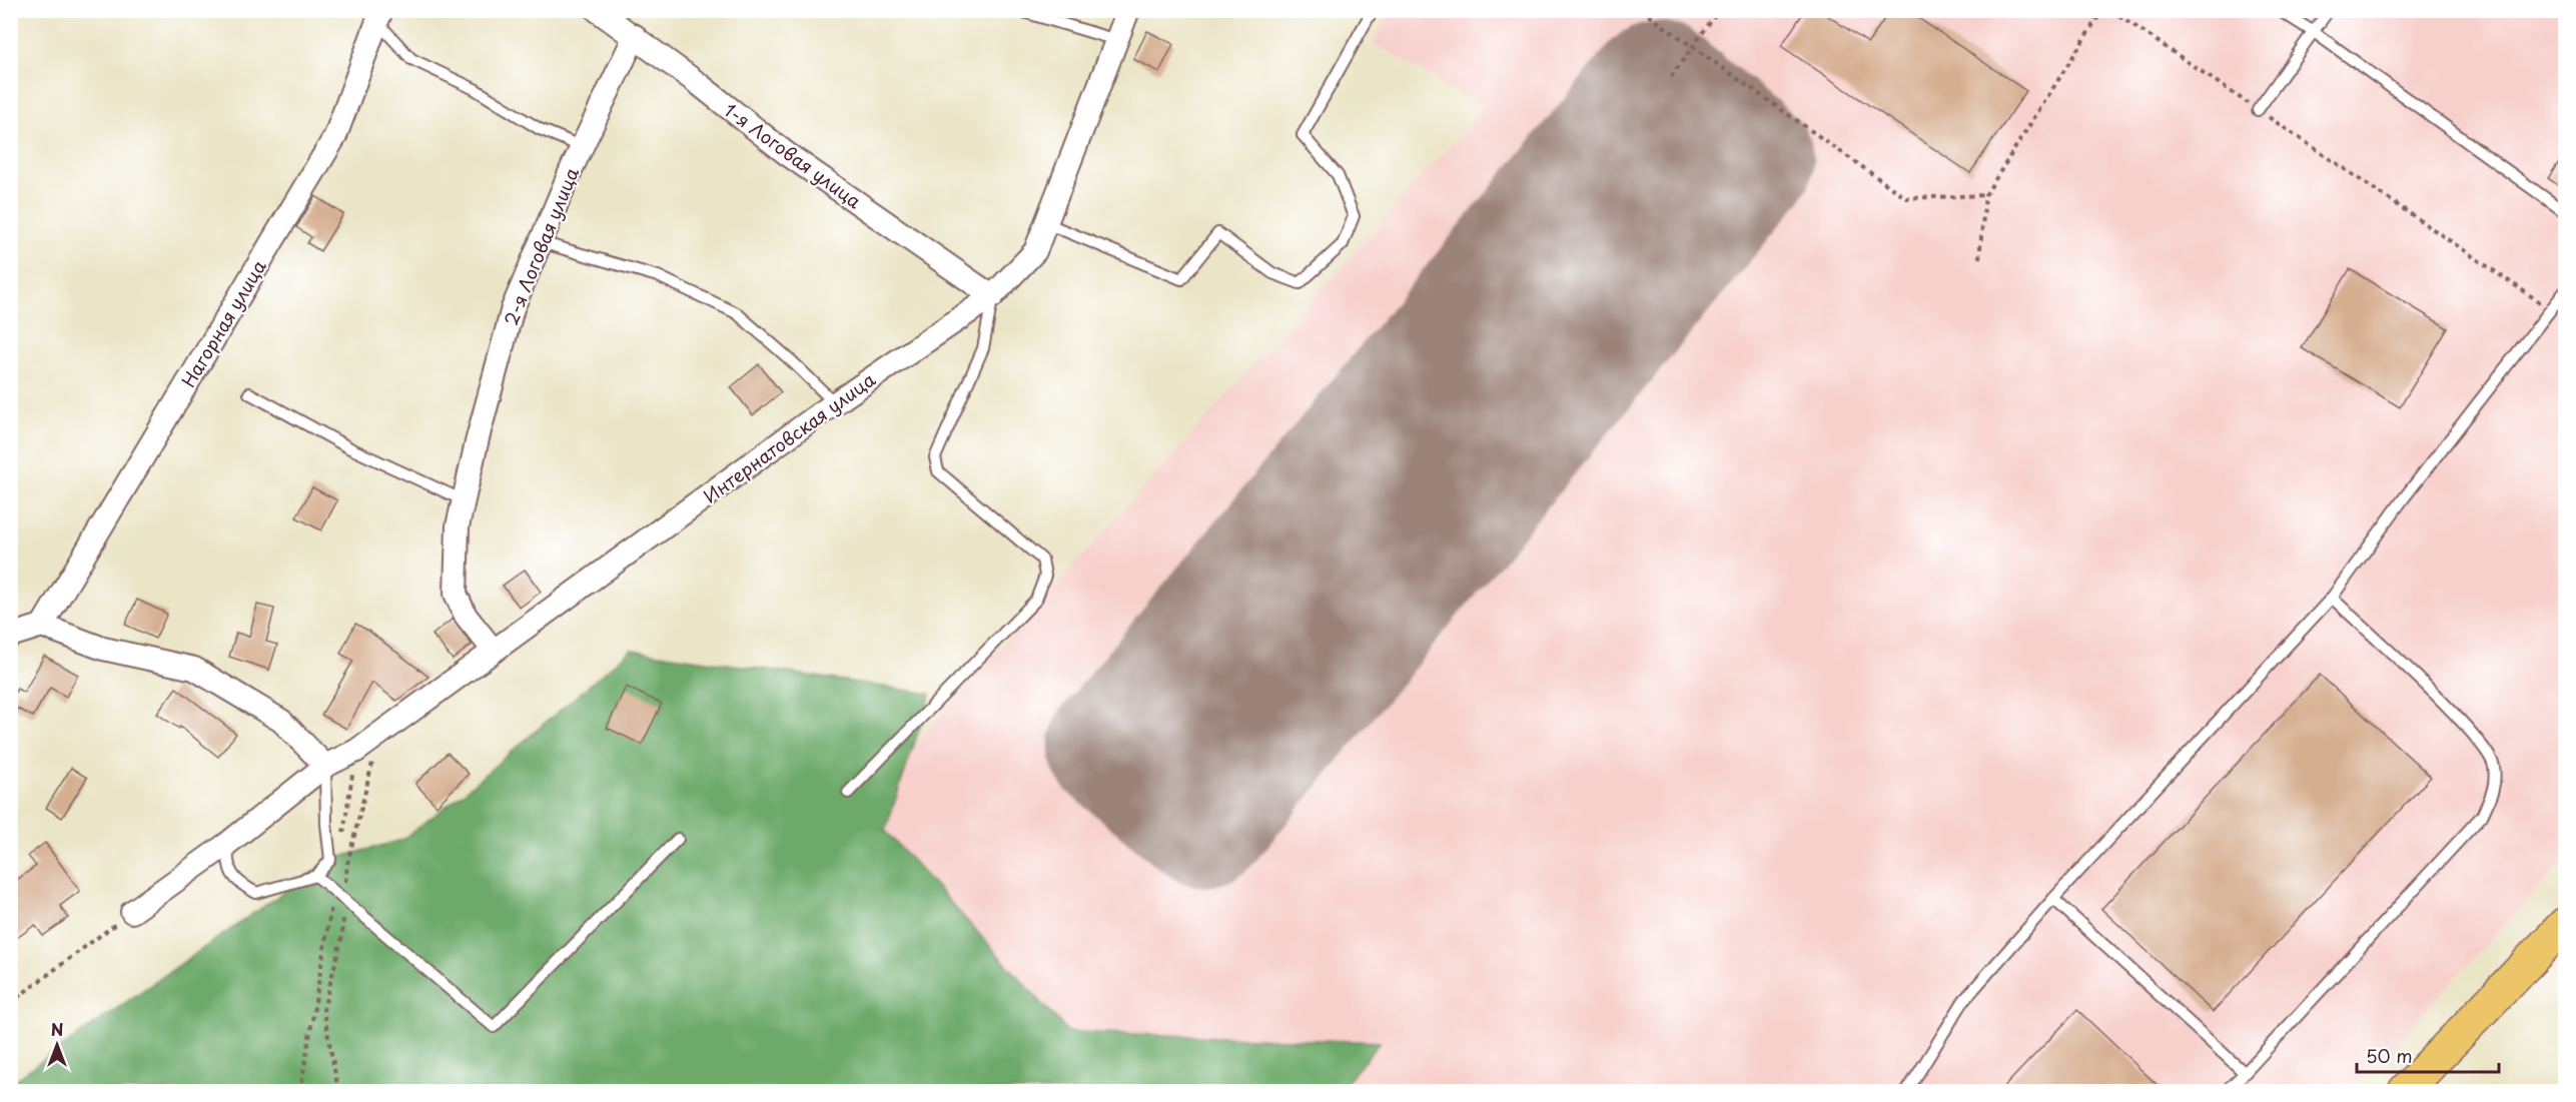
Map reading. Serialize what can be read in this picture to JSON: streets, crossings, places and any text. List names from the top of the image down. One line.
{"streets":{"street":["1-я Логовая улица","2-я Логовая улица","Нагорная улица","Интернатовская улица"]},"crossings":[["1-я Логовая улица","2-я Логовая улица"],["1-я Логовая улица","Интернатовская улица"],["2-я Логовая улица","Интернатовская улица"]],"scale_bar":"50 m","north":"top"}
